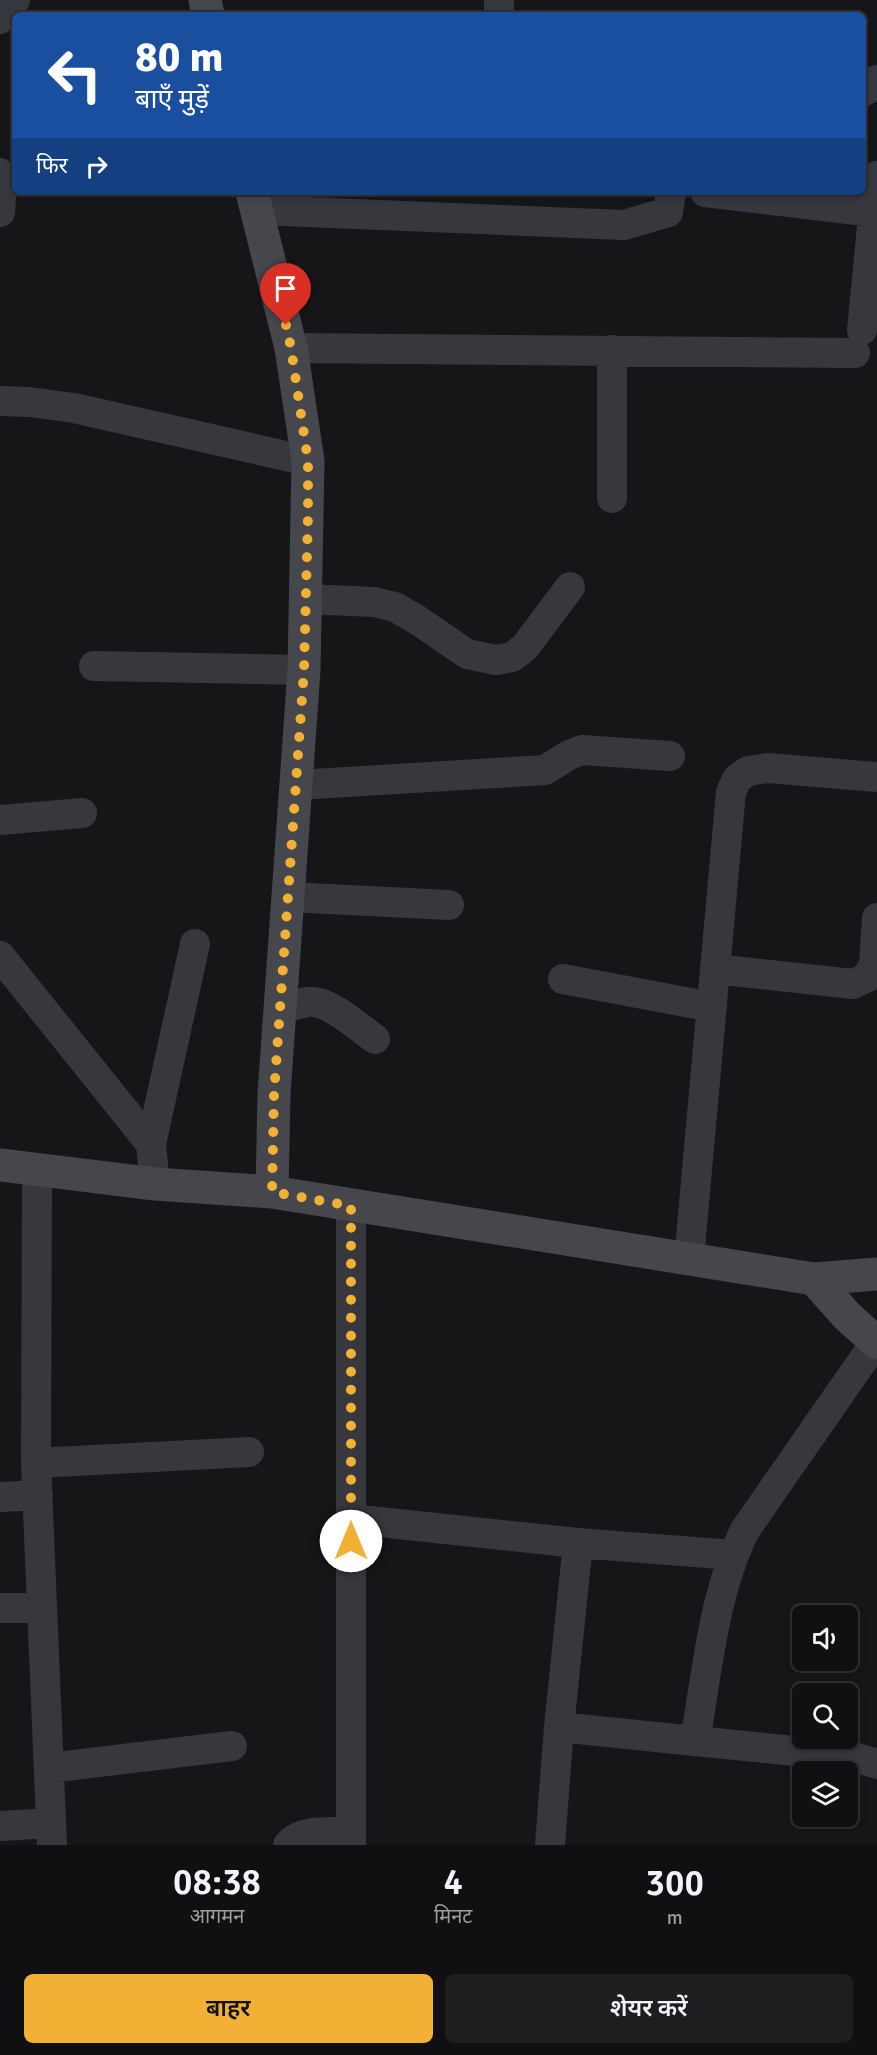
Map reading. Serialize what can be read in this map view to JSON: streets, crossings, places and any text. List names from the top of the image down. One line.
{"page":{"turn":["80 m","बाएँ मुड़ें"],"then":"फिर","eta":["08:38","आगमन","4","मिनट","300","m"],"buttons":["बाहर","शेयर करें"]}}
